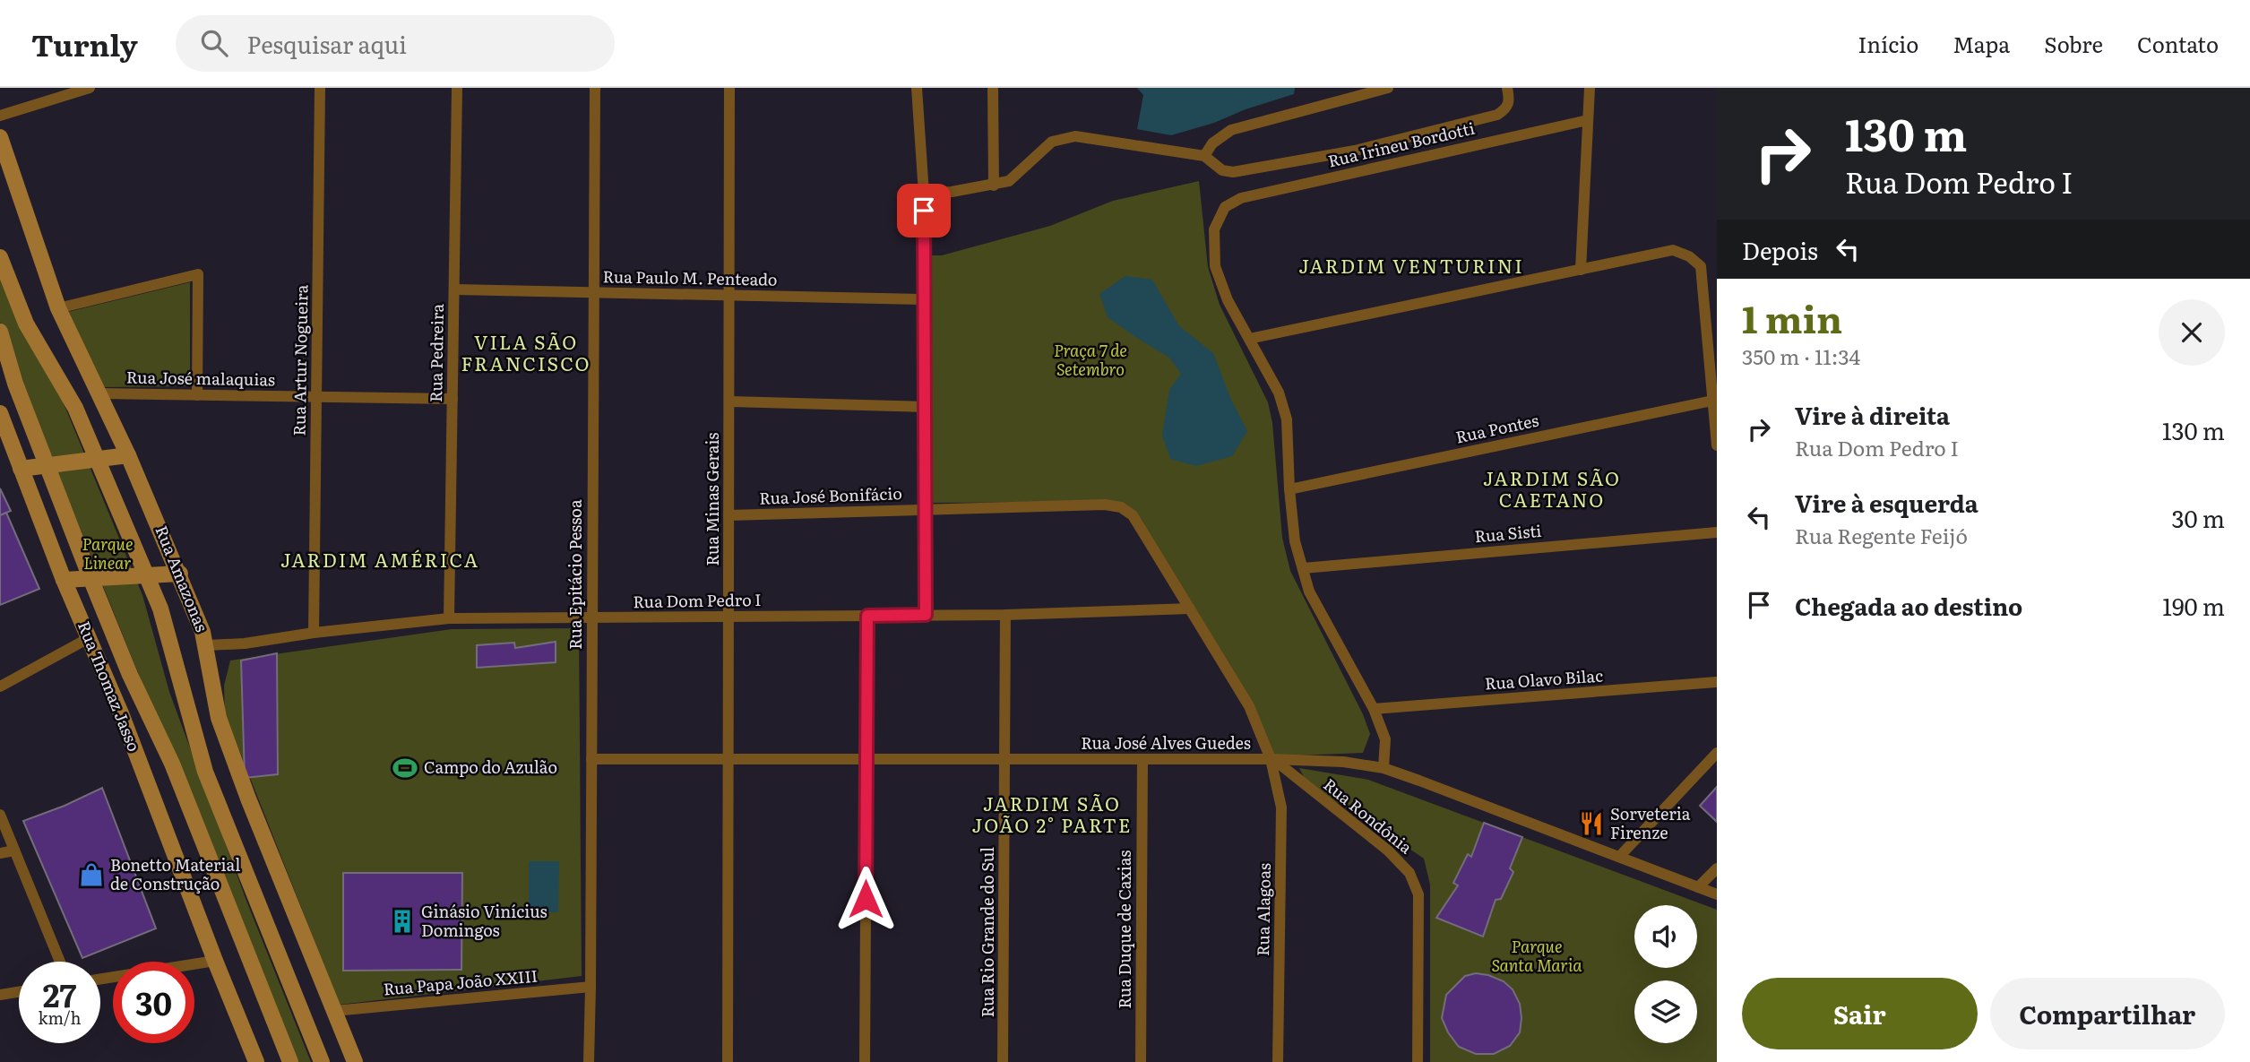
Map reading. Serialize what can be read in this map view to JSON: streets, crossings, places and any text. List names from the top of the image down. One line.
{"streets":{"main road":["Rua Amazonas","Rua Thomaz Jasso"],"street":["Rua Irineu Bordotti","Rua Paulo M. Penteado","Rua Pedreira","Rua Artur Nogueira","Rua José malaquias","Rua Pontes","Rua José Bonifácio","Rua Minas Gerais","Rua Sisti","Rua Epitácio Pessoa","Rua Dom Pedro I","Rua Olavo Bilac","Rua José Alves Guedes","Rua Rondônia","Rua Alagoas","Rua Duque de Caxias","Rua Rio Grande do Sul","Rua Papa João XXIII"]},"crossings":[["Rua Paulo M. Penteado","Rua Pedreira"],["Rua Paulo M. Penteado","Rua Minas Gerais"],["Rua Paulo M. Penteado","Rua Epitácio Pessoa"],["Rua Pedreira","Rua José malaquias"],["Rua Pedreira","Rua Dom Pedro I"],["Rua Artur Nogueira","Rua José malaquias"],["Rua Artur Nogueira","Rua Dom Pedro I"],["Rua José malaquias","Rua Amazonas"],["Rua José Bonifácio","Rua Minas Gerais"],["Rua José Bonifácio","Rua Alagoas"],["Rua Minas Gerais","Rua Dom Pedro I"],["Rua Minas Gerais","Rua José Alves Guedes"],["Rua Epitácio Pessoa","Rua Dom Pedro I"],["Rua Epitácio Pessoa","Rua José Alves Guedes"],["Rua Epitácio Pessoa","Rua Papa João XXIII"],["Rua Amazonas","Rua Dom Pedro I"],["Rua Amazonas","Rua Papa João XXIII"],["Rua Dom Pedro I","Rua Alagoas"],["Rua Dom Pedro I","Rua Rio Grande do Sul"],["Rua José Alves Guedes","Rua Rondônia"],["Rua José Alves Guedes","Rua Alagoas"],["Rua José Alves Guedes","Rua Duque de Caxias"],["Rua José Alves Guedes","Rua Rio Grande do Sul"],["Rua Rondônia","Rua Alagoas"]],"districts":["JARDIM VENTURINI","VILA SÃO FRANCISCO","JARDIM SÃO CAETANO","JARDIM AMÉRICA","JARDIM SÃO JOÃO 2° PARTE"],"parks":["Praça 7 de Setembro","Parque Linear","Parque Santa Maria"],"places":{"sports":["Campo do Azulão"],"restaurant":["Sorveteria Firenze"],"shop":["Bonetto Material de Construção"],"building":["Ginásio Vinícius Domingos"]},"page":{"header":"Turnly","search":"Pesquisar aqui","nav":["Início","Mapa","Sobre","Contato"],"turn":["130 m","Rua Dom Pedro I"],"then":"Depois","heading":["1 min","350 m · 11:34"],"list":[{"name":"Vire à direita","note":"Rua Dom Pedro I","value":"130 m"},{"name":"Vire à esquerda","note":"Rua Regente Feijó","value":"30 m"},{"name":"Chegada ao destino","value":"190 m"}],"speed":"27 km/h","limit":"30","buttons":["Sair","Compartilhar"]}}
